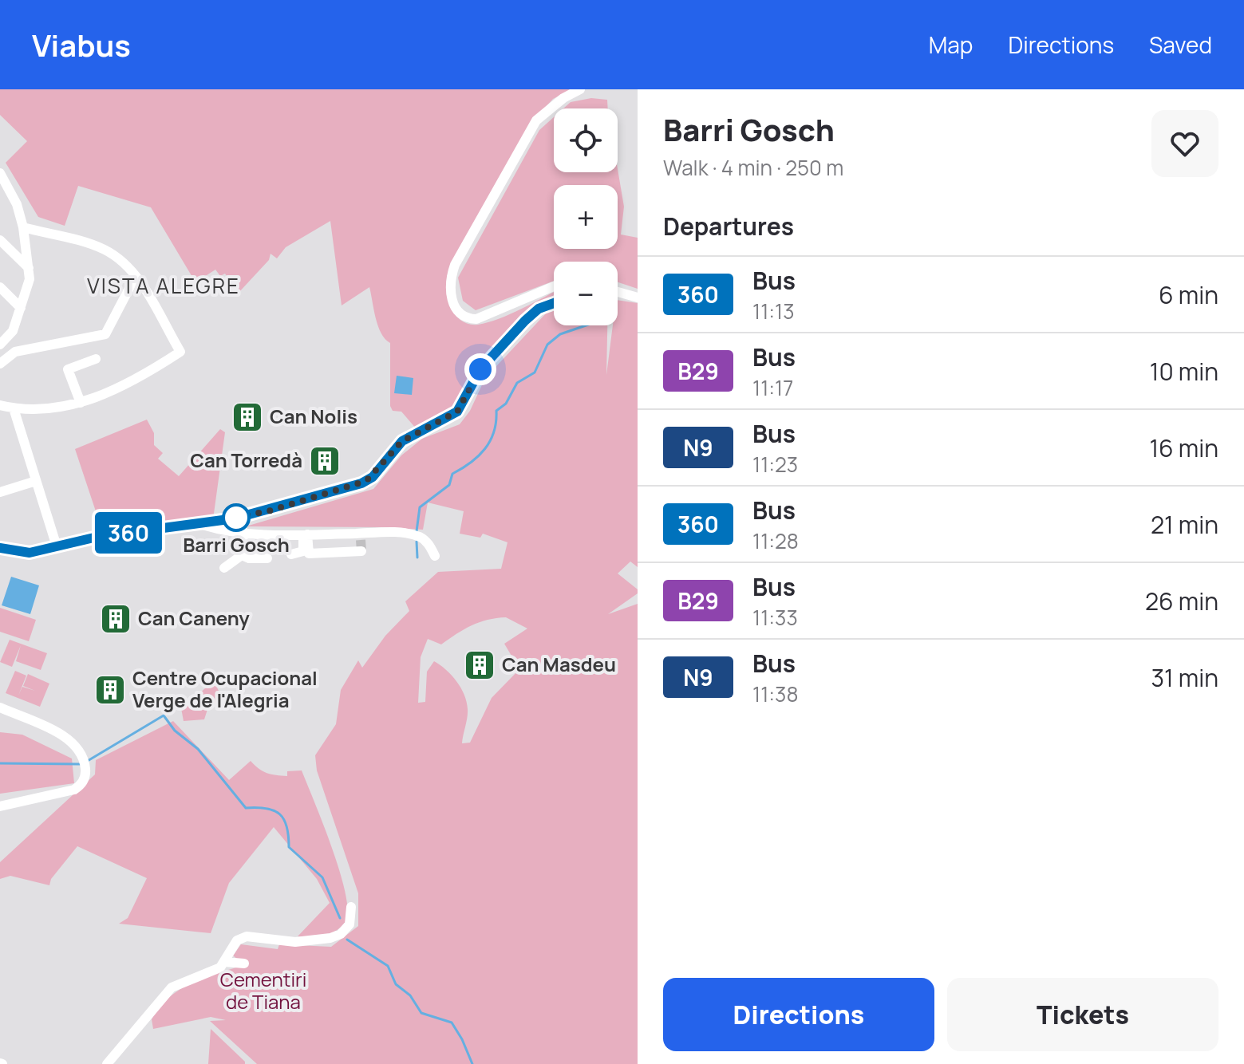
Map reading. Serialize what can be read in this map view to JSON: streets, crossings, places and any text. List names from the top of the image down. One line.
{"districts":["VISTA ALEGRE"],"parks":["Cementiri de Tiana"],"places":{"building":["Can Nolis","Can Torredà","Can Caneny","Can Masdeu","Centre Ocupacional Verge de l'Alegria"],"other":["Barri Gosch"]},"lines":["bus line 360"],"page":{"header":"Viabus","nav":["Map","Directions","Saved"],"on_map":"360","heading":[["Barri Gosch","Walk · 4 min · 250 m"],"Departures"],"map_buttons":["+","−"],"list":[{"mark":"360","name":"Bus","note":"11:13","value":"6 min"},{"mark":"B29","name":"Bus","note":"11:17","value":"10 min"},{"mark":"N9","name":"Bus","note":"11:23","value":"16 min"},{"mark":"360","name":"Bus","note":"11:28","value":"21 min"},{"mark":"B29","name":"Bus","note":"11:33","value":"26 min"},{"mark":"N9","name":"Bus","note":"11:38","value":"31 min"}],"buttons":["Directions","Tickets"]}}
